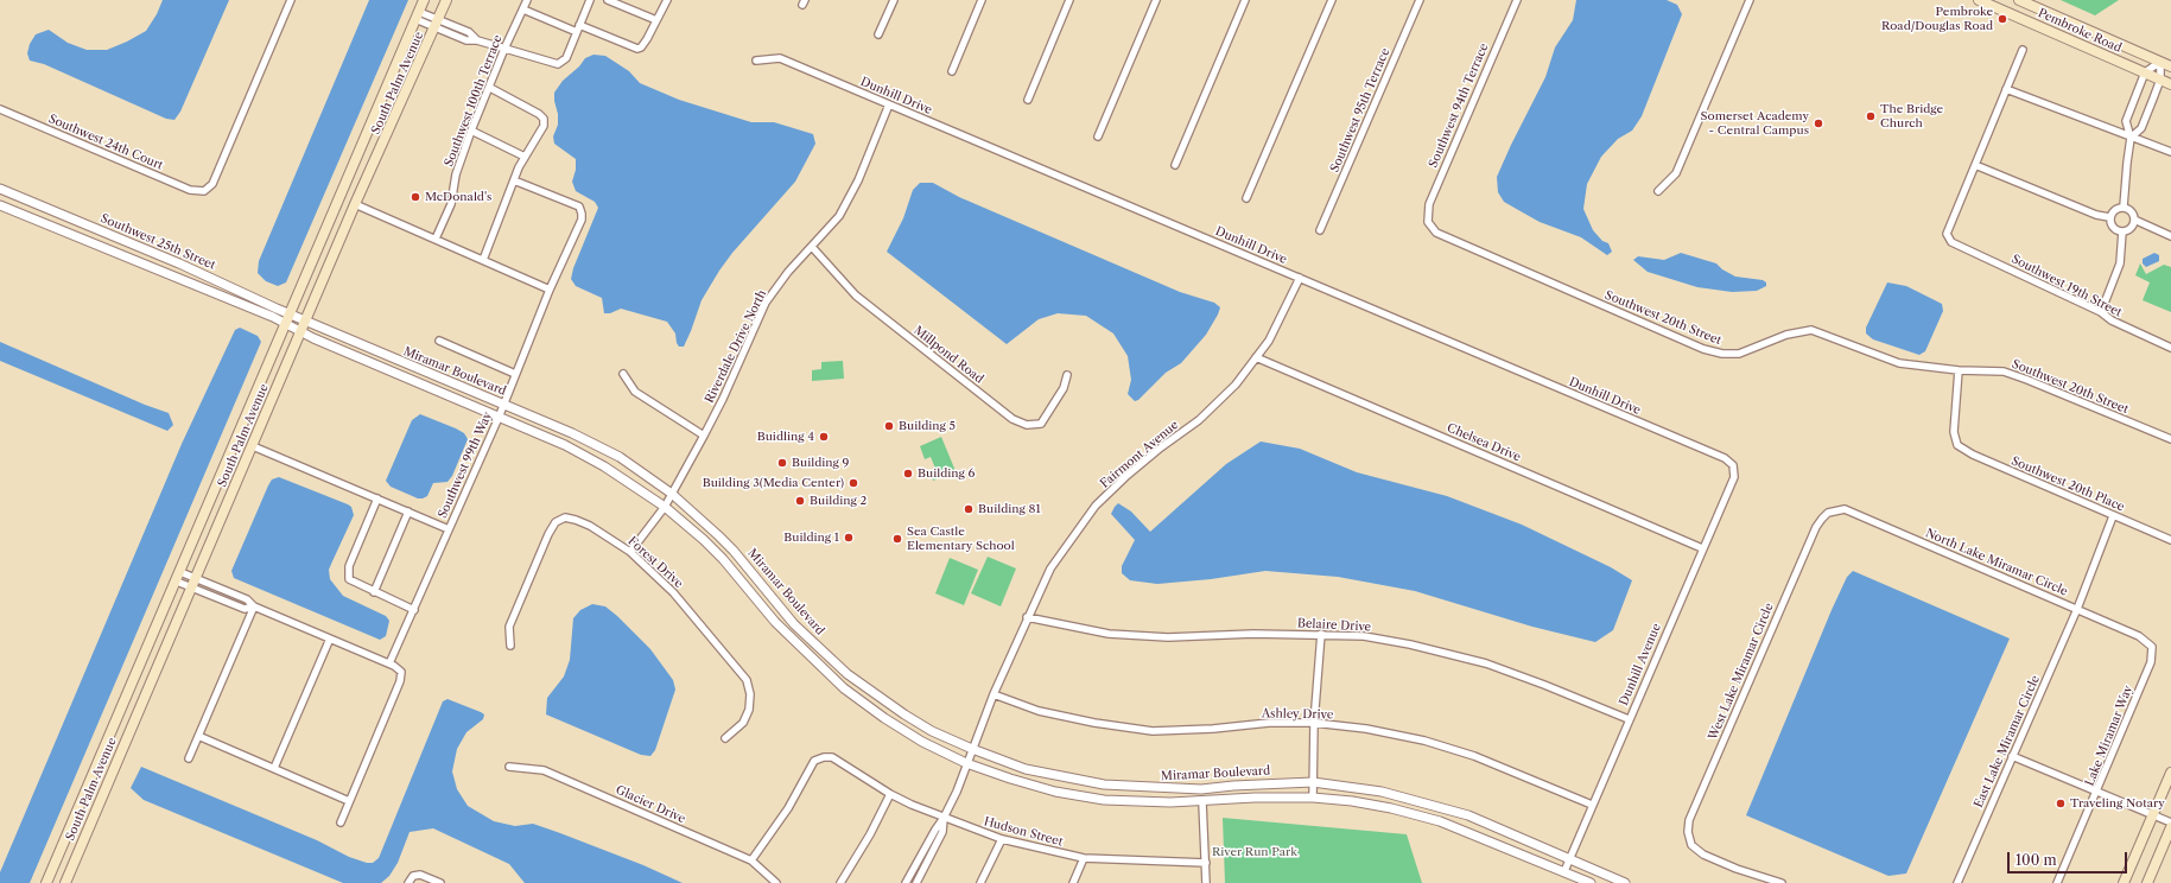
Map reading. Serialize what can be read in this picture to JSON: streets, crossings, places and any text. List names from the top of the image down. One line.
{"streets":{"main road":["Pembroke Road","South Palm Avenue"],"street":["Dunhill Drive","Southwest 100th Terrace","Southwest 94th Terrace","Southwest 95th Terrace","Southwest 24th Court","Southwest 25th Street","Southwest 19th Street","Southwest 20th Street","Riverdale Drive North","Millpond Road","Miramar Boulevard","Chelsea Drive","Fairmont Avenue","Southwest 99th Way","Southwest 20th Place","Forest Drive","North Lake Miramar Circle","Belaire Drive","Dunhill Avenue","West Lake Miramar Circle","Ashley Drive","Lake Miramar Way","East Lake Miramar Circle","Glacier Drive","Hudson Street"]},"crossings":[["South Palm Avenue","Southwest 25th Street"],["South Palm Avenue","Miramar Boulevard"],["Dunhill Drive","Riverdale Drive North"],["Dunhill Drive","Fairmont Avenue"],["Dunhill Drive","Dunhill Avenue"],["Southwest 94th Terrace","Southwest 20th Street"],["Southwest 25th Street","Miramar Boulevard"],["Southwest 20th Street","Southwest 20th Place"],["Riverdale Drive North","Millpond Road"],["Riverdale Drive North","Miramar Boulevard"],["Riverdale Drive North","Forest Drive"],["Miramar Boulevard","Fairmont Avenue"],["Miramar Boulevard","Southwest 99th Way"],["Miramar Boulevard","Dunhill Avenue"],["Chelsea Drive","Fairmont Avenue"],["Chelsea Drive","Dunhill Avenue"],["Fairmont Avenue","Belaire Drive"],["Fairmont Avenue","Ashley Drive"],["Fairmont Avenue","Hudson Street"],["Southwest 20th Place","East Lake Miramar Circle"],["North Lake Miramar Circle","West Lake Miramar Circle"],["North Lake Miramar Circle","Lake Miramar Way"],["North Lake Miramar Circle","East Lake Miramar Circle"],["Belaire Drive","Dunhill Avenue"],["Dunhill Avenue","Ashley Drive"],["Glacier Drive","Hudson Street"]],"parks":["River Run Park"],"places":["Pembroke Road/Douglas Road","The Bridge Church","Somerset Academy - Central Campus","McDonald's","Building 5","Buidling 4","Building 9","Building 6","Building 3(Media Center)","Building 2","Building 81","Building 1","Sea Castle Elementary School","Traveling Notary"],"scale_bar":"100 m"}
